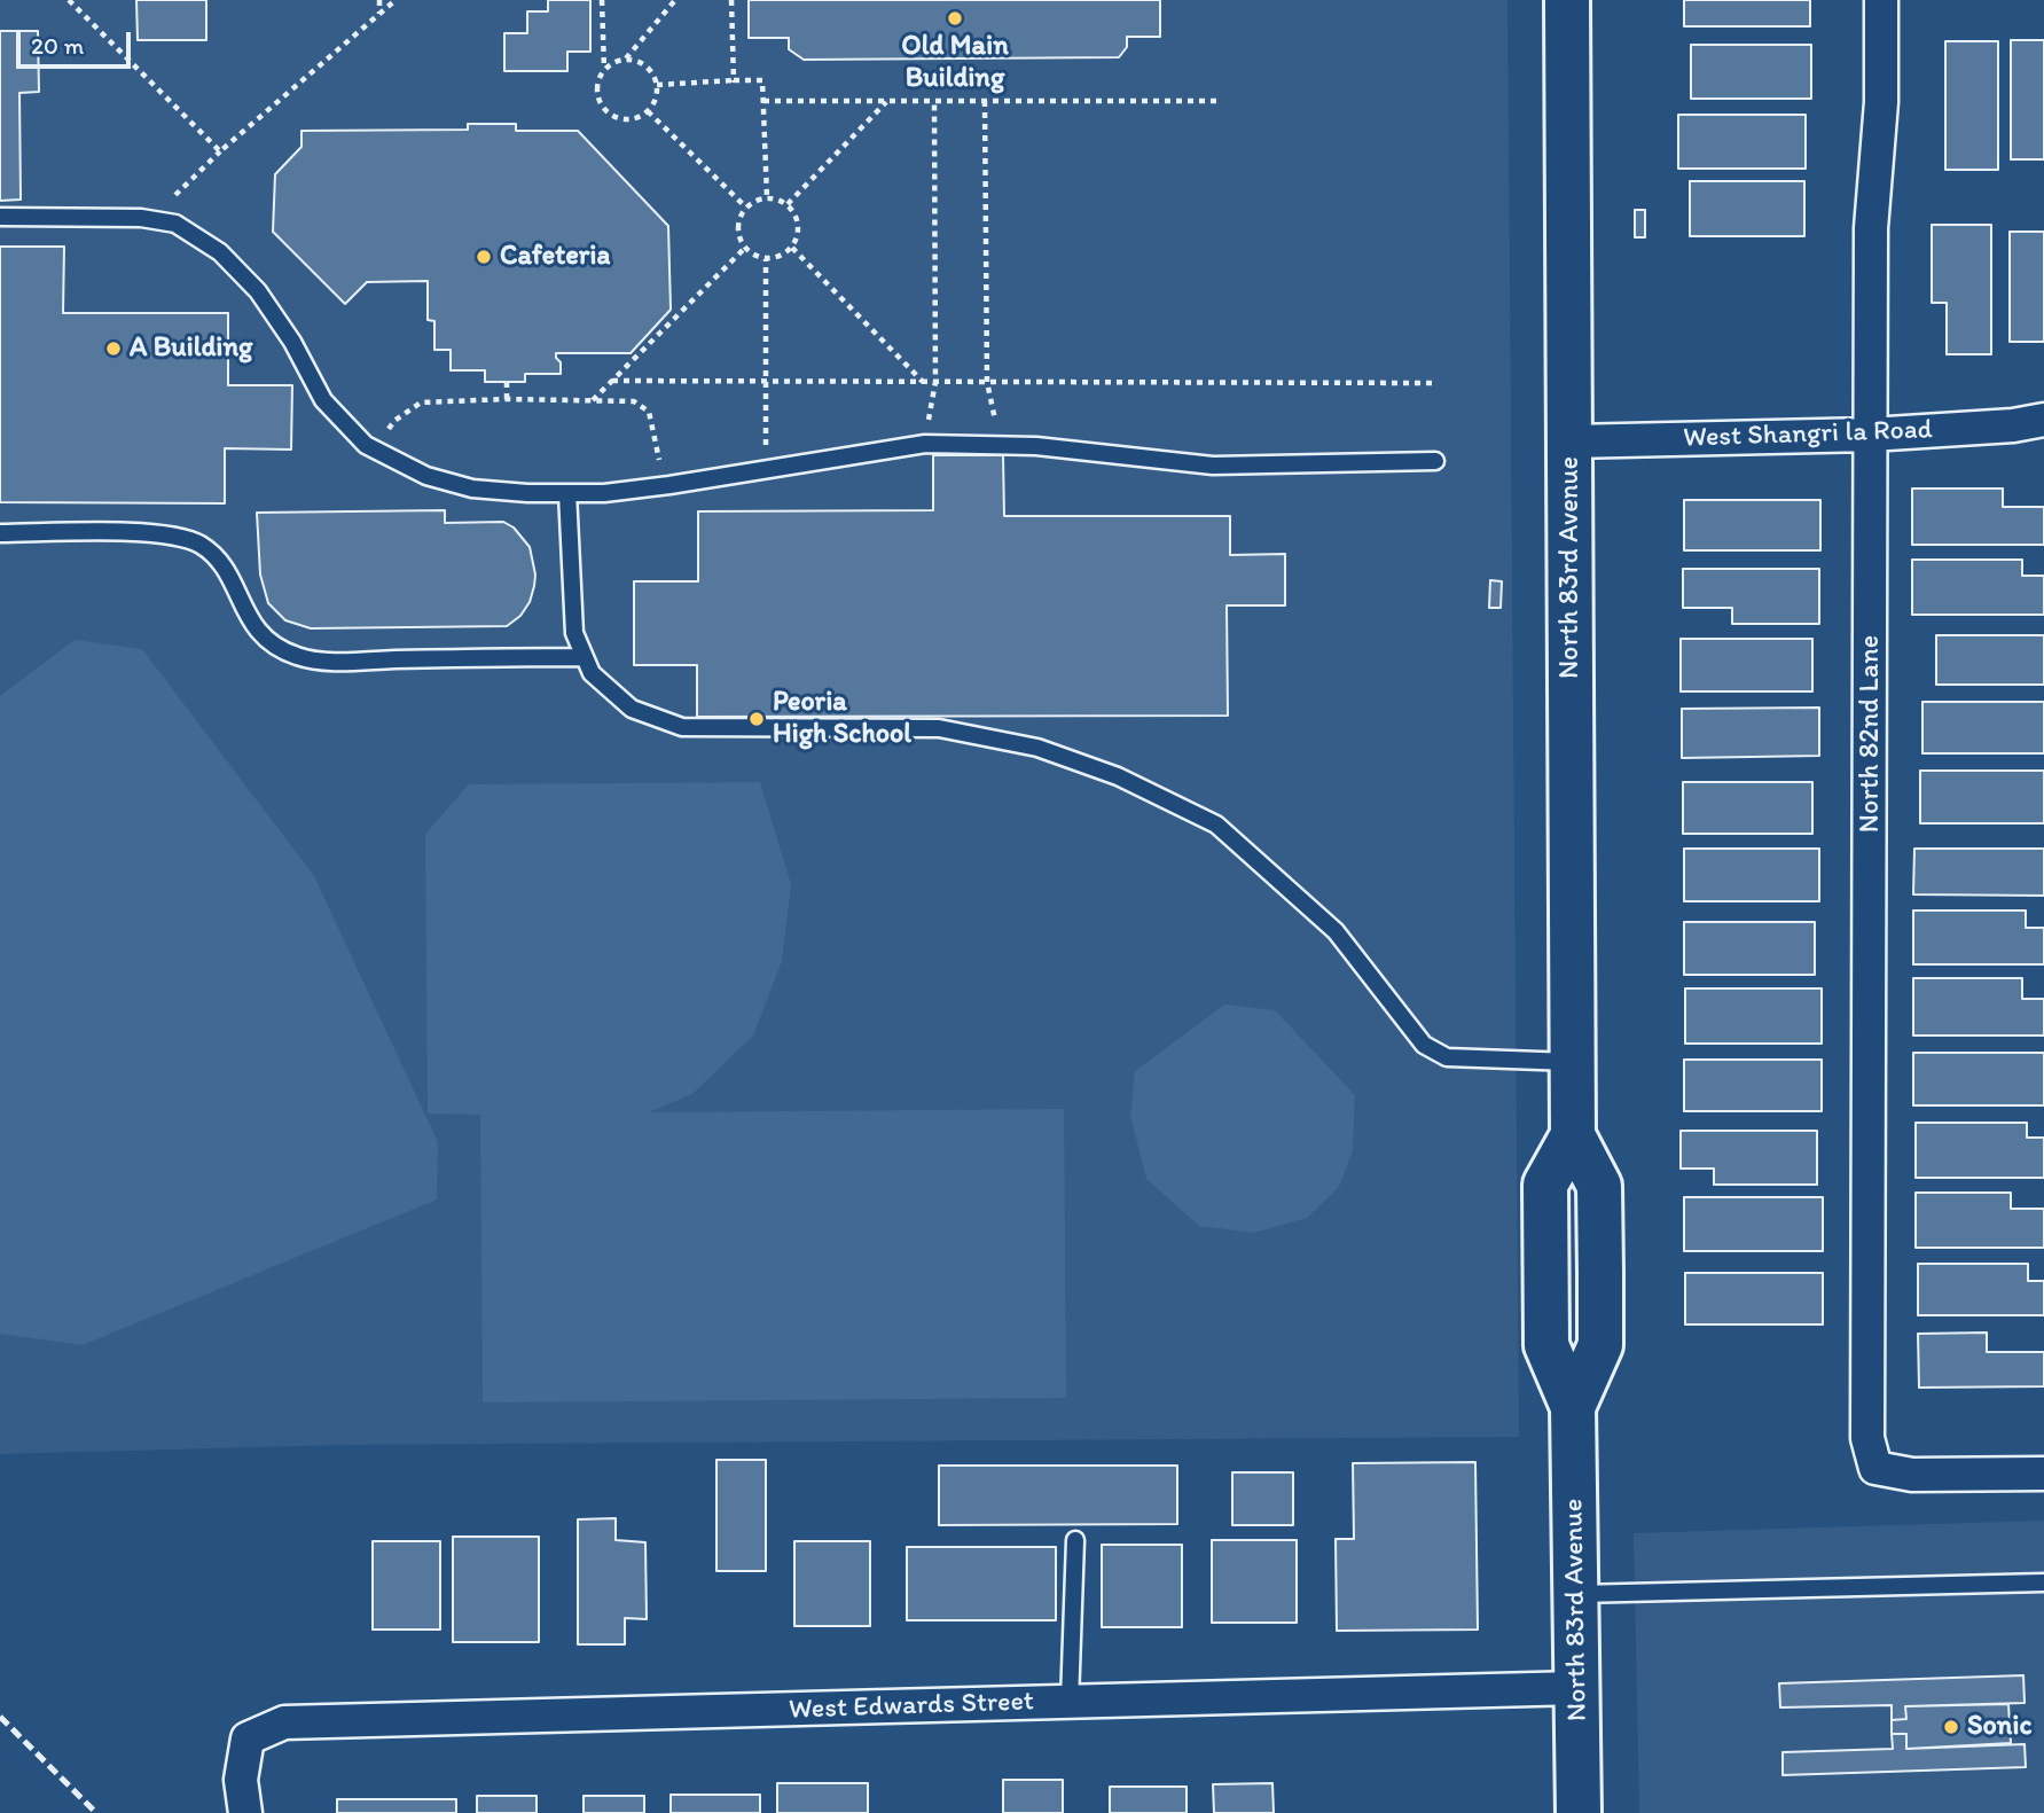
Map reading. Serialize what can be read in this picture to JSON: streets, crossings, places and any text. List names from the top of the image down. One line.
{"streets":{"main road":["North 83rd Avenue"],"street":["West Shangri la Road","North 82nd Lane","West Edwards Street"]},"crossings":[["West Shangri la Road","North 83rd Avenue"],["West Shangri la Road","North 82nd Lane"],["North 83rd Avenue","West Edwards Street"]],"places":["Old Main Building","Cafeteria","A Building","Peoria High School","Sonic"],"scale_bar":"20 m"}
